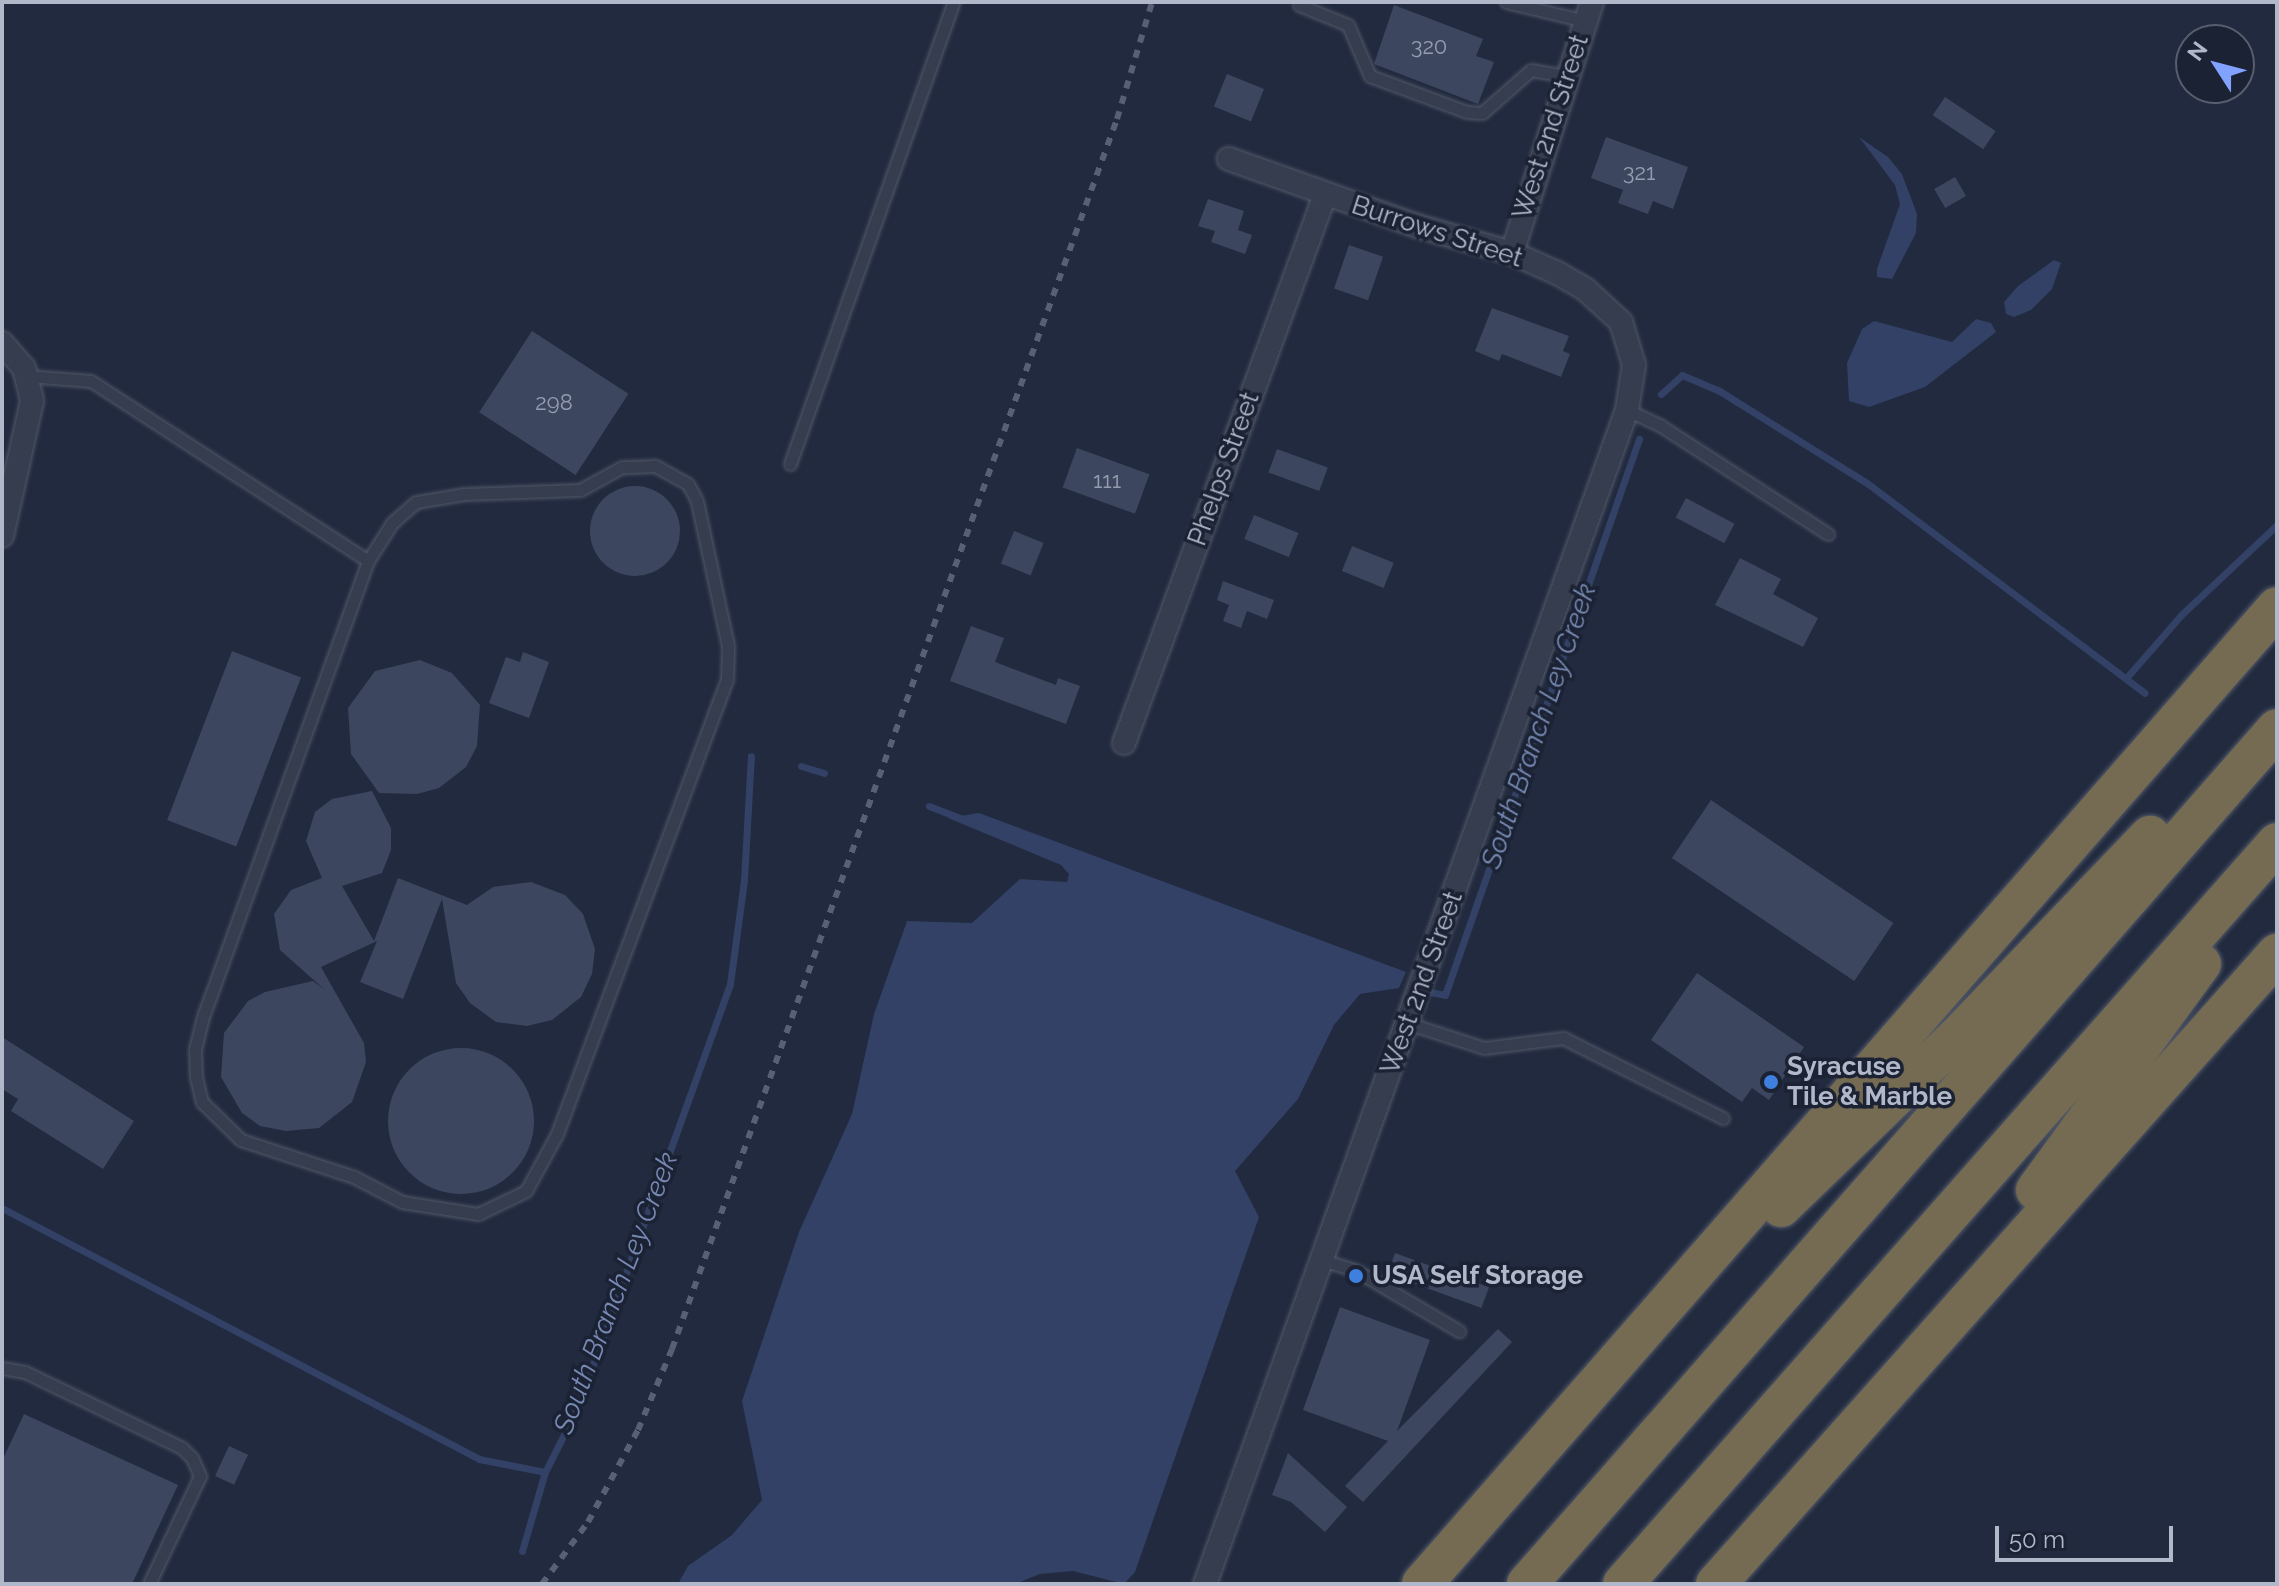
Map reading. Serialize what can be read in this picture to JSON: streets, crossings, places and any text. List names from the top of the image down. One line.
{"streets":{"street":["West 2nd Street","Burrows Street","Phelps Street"]},"crossings":[["West 2nd Street","Burrows Street"],["Burrows Street","Phelps Street"]],"water":["South Branch Ley Creek"],"places":["Syracuse Tile & Marble","USA Self Storage"],"house_numbers":["320","321","298","111"],"scale_bar":"50 m","north":"top left"}
